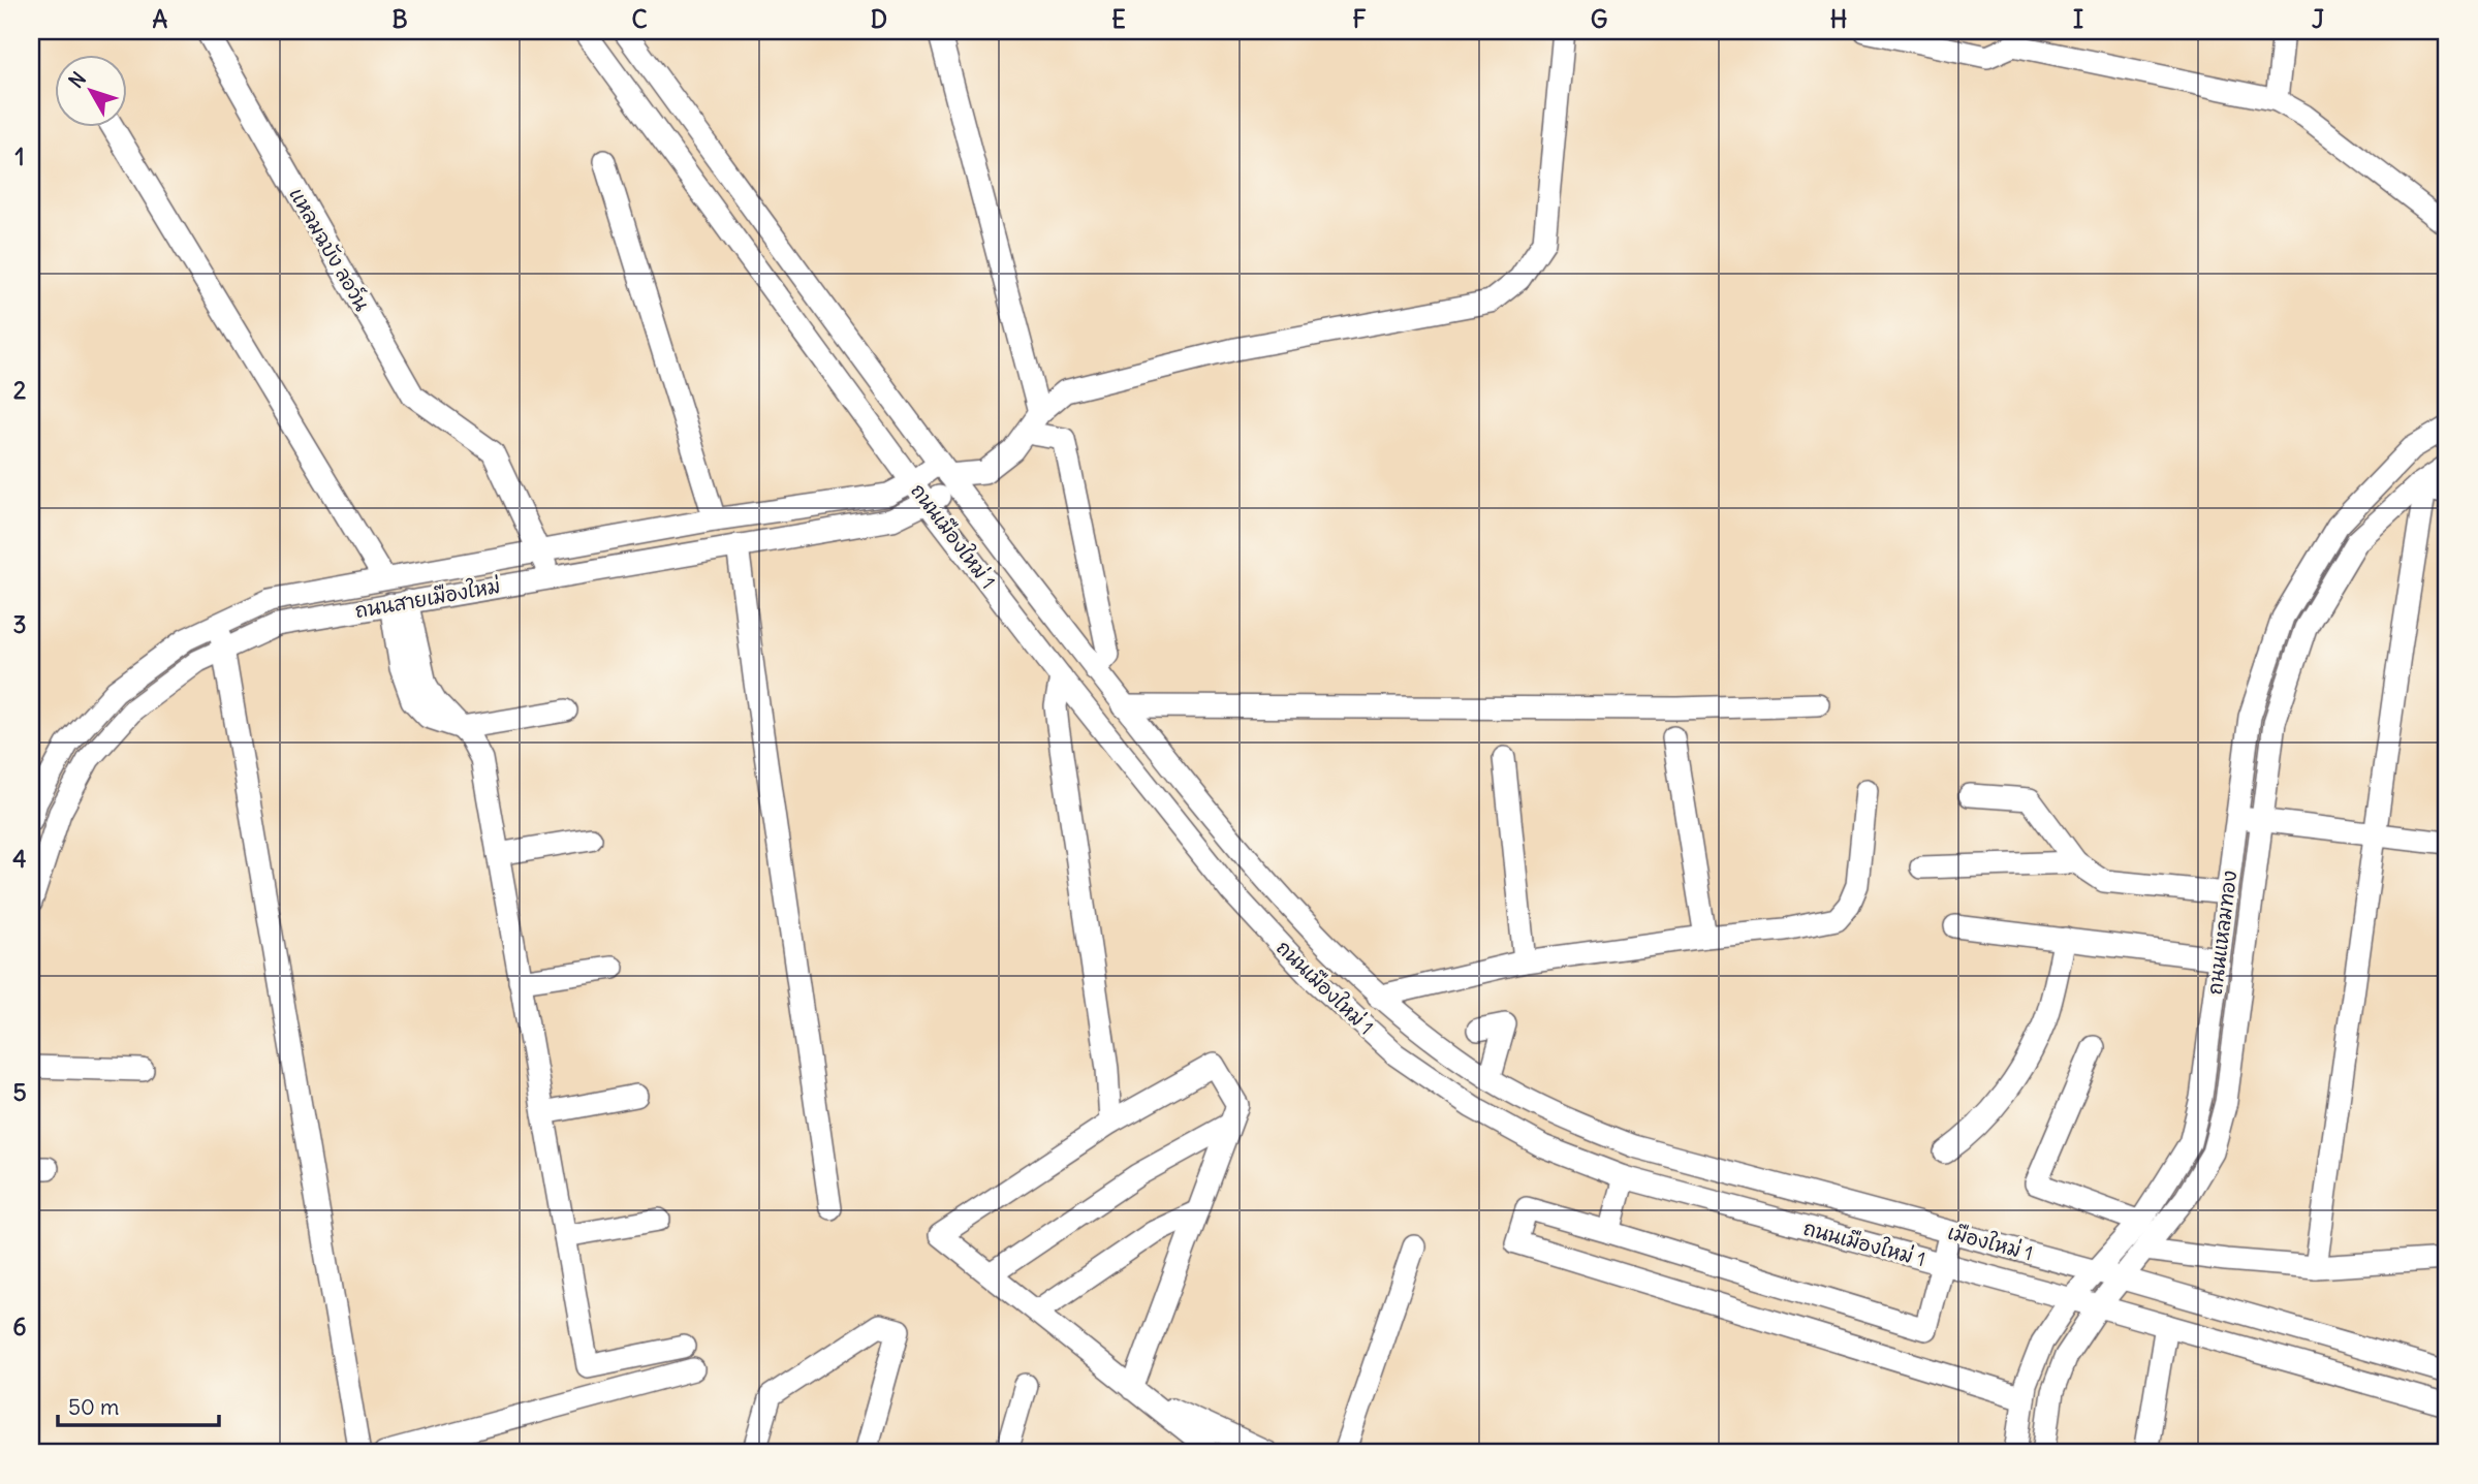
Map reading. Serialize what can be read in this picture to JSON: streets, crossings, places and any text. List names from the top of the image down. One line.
{"streets":{"street":["แหลมฉบัง ลอว์น","ถนนเมืองใหม่ 1","ถนนสายเมืองใหม่","ถนนแหลมทอง","เมืองใหม่ 1"]},"crossings":[["แหลมฉบัง ลอว์น","ถนนสายเมืองใหม่"],["ถนนเมืองใหม่ 1","ถนนสายเมืองใหม่"],["ถนนเมืองใหม่ 1","ถนนแหลมทอง"],["ถนนเมืองใหม่ 1","เมืองใหม่ 1"],["ถนนแหลมทอง","เมืองใหม่ 1"]],"scale_bar":"50 m","north":"top left","grid":{"columns":["A","B","C","D","E","F","G","H","I","J"],"rows":["1","2","3","4","5","6"]}}
